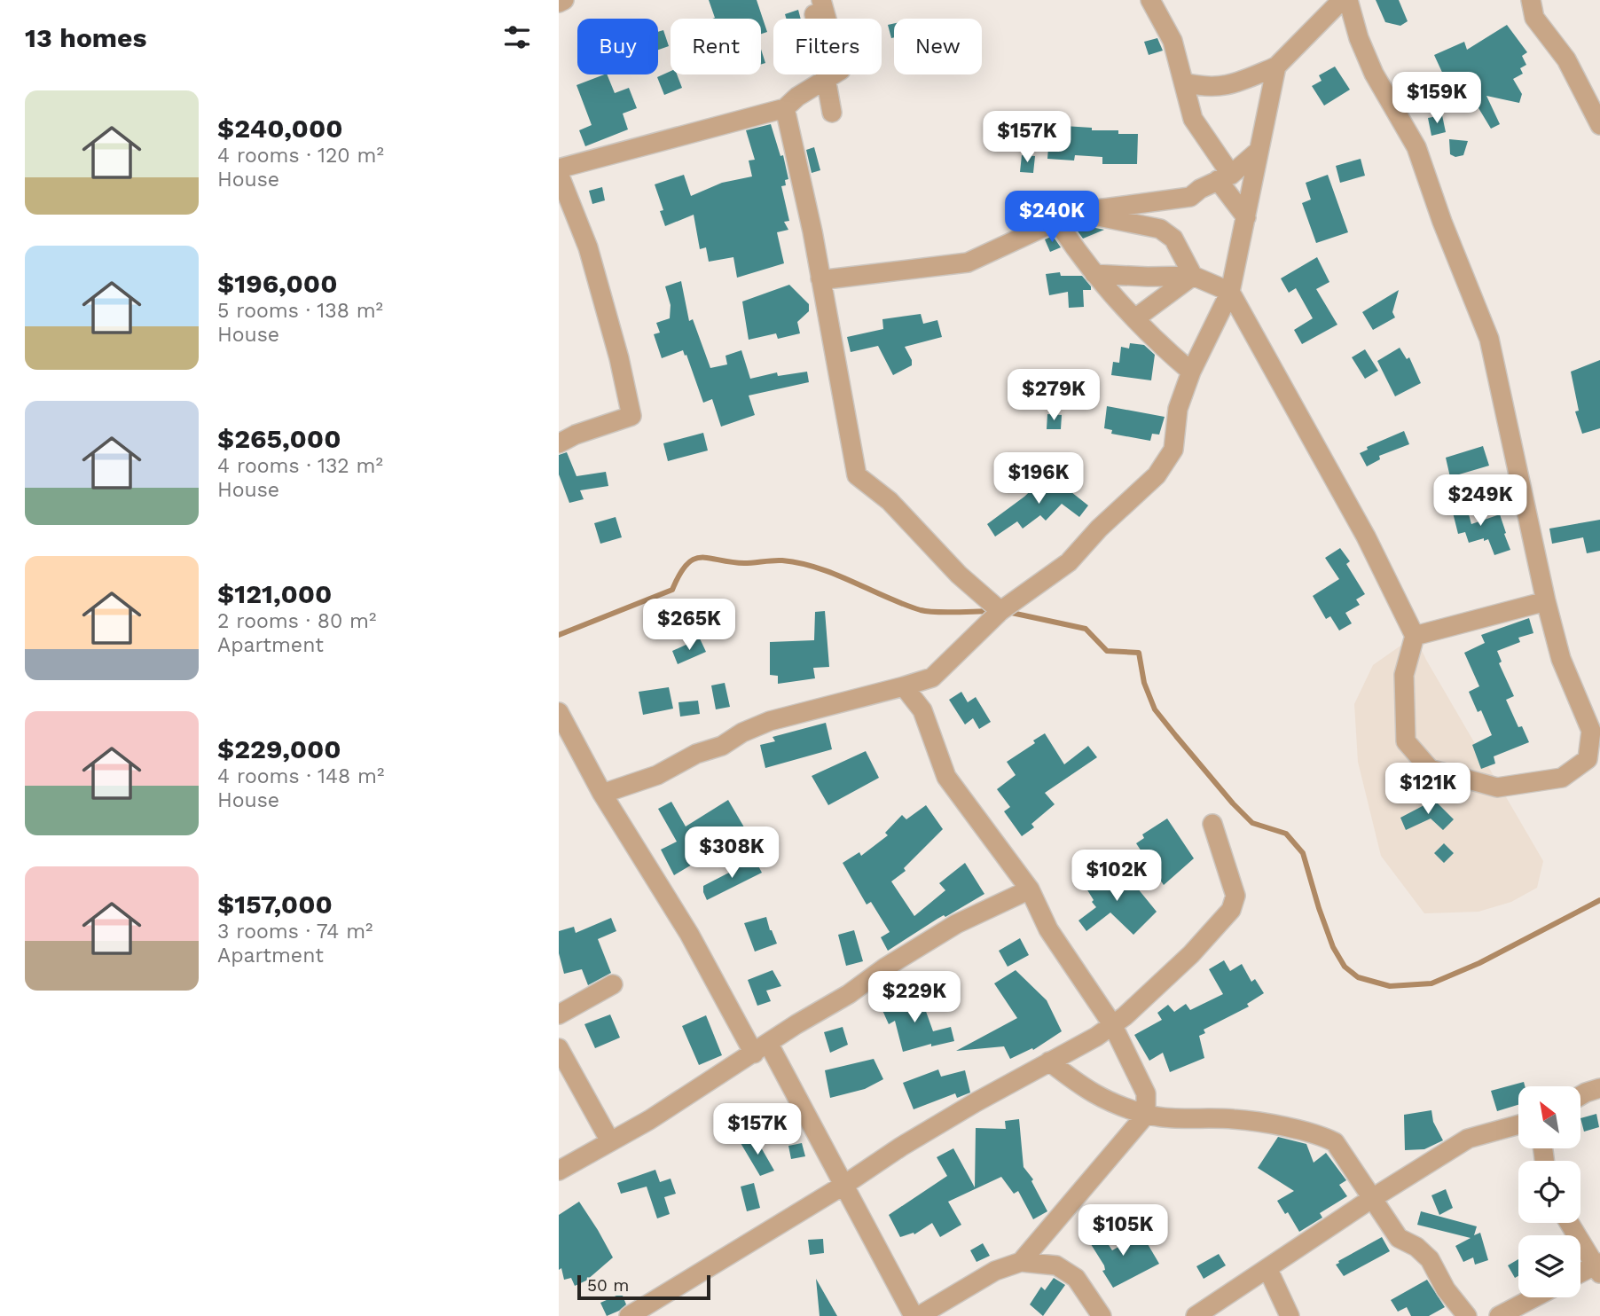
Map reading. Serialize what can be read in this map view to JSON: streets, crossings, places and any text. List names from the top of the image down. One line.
{"scale_bar":"50 m","north":"top left","page":{"heading":"13 homes","chip":["Buy","Rent","Filters","New"],"price":["$159K","$157K","$240K","$279K","$196K","$249K","$265K","$121K","$308K","$102K","$229K","$157K","$105K"],"list":[{"name":"$240,000","note":"4 rooms · 120 m² · House"},{"name":"$196,000","note":"5 rooms · 138 m² · House"},{"name":"$265,000","note":"4 rooms · 132 m² · House"},{"name":"$121,000","note":"2 rooms · 80 m² · Apartment"},{"name":"$229,000","note":"4 rooms · 148 m² · House"},{"name":"$157,000","note":"3 rooms · 74 m² · Apartment"}],"scale":"50 m"}}
